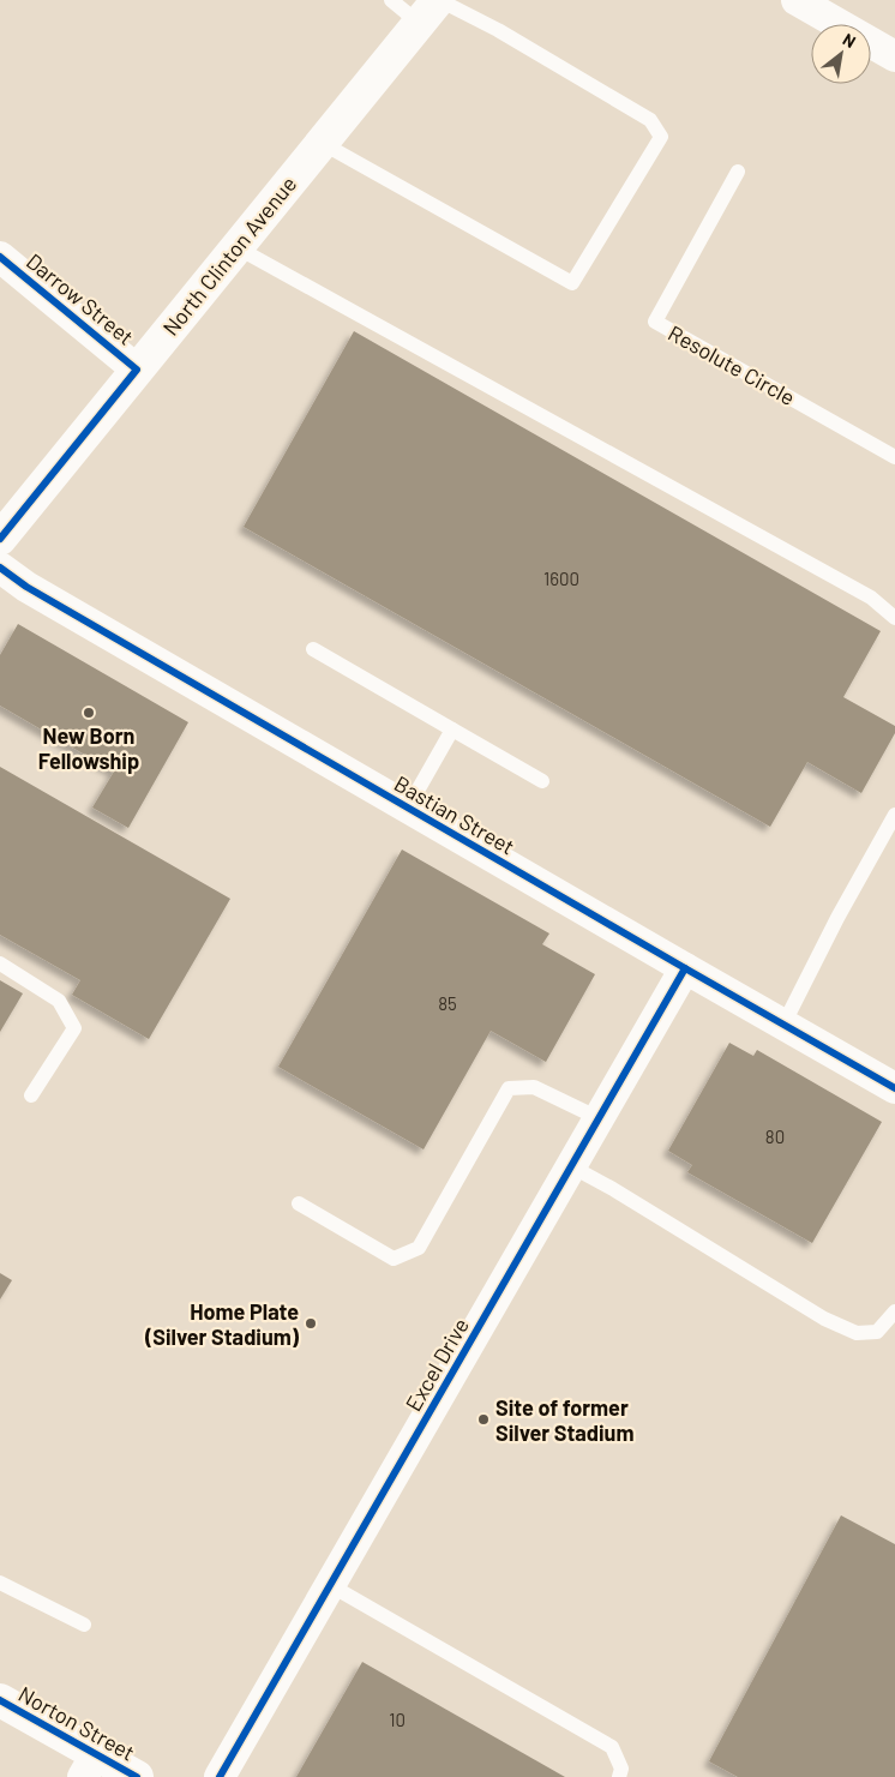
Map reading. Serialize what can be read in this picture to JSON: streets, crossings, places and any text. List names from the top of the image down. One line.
{"streets":{"street":["North Clinton Avenue","Darrow Street","Bastian Street","Excel Drive","Norton Street"],"lane":["Resolute Circle"]},"crossings":[["North Clinton Avenue","Darrow Street"],["Bastian Street","Excel Drive"]],"places":["New Born Fellowship","Home Plate (Silver Stadium)","Site of former Silver Stadium"],"house_numbers":["1600","85","80","10"],"north":"top right"}
